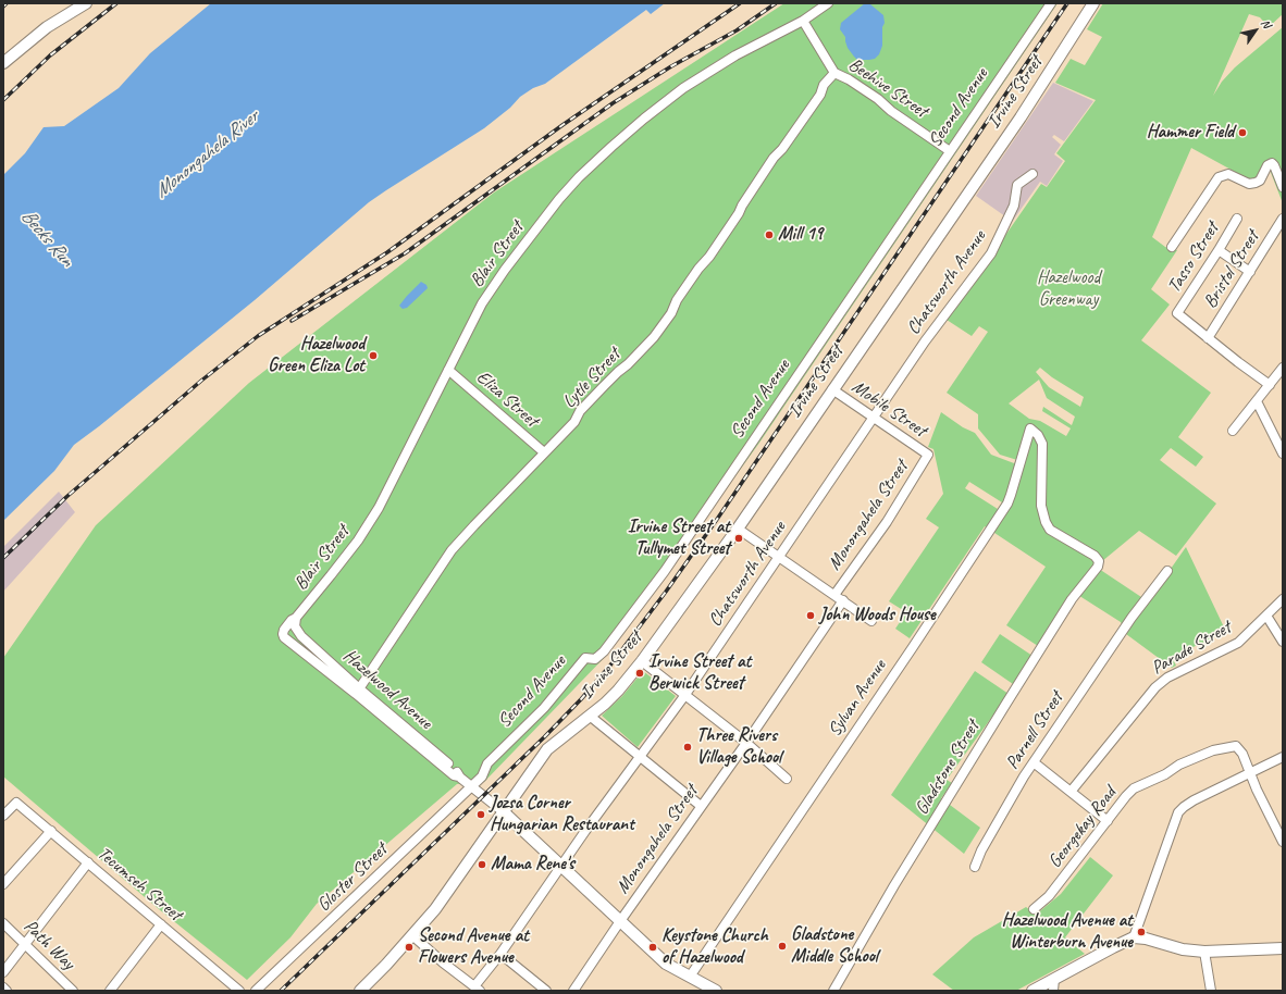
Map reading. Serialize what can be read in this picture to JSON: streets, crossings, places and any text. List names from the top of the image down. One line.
{"streets":{"main road":["Irvine Street","Hazelwood Avenue"],"street":["Beehive Street","Second Avenue","Blair Street","Tasso Street","Bristol Street","Chatsworth Avenue","Lytle Street","Eliza Street","Mobile Street","Monongahela Street","Parade Street","Sylvan Avenue","Parnell Street","Gladstone Street","Georgekay Road","Gloster Street","Tecumseh Street","Path Way"]},"crossings":[["Beehive Street","Second Avenue"],["Beehive Street","Blair Street"],["Beehive Street","Lytle Street"],["Irvine Street","Mobile Street"],["Irvine Street","Hazelwood Avenue"],["Second Avenue","Hazelwood Avenue"],["Second Avenue","Gloster Street"],["Blair Street","Eliza Street"],["Blair Street","Hazelwood Avenue"],["Tasso Street","Bristol Street"],["Chatsworth Avenue","Mobile Street"],["Chatsworth Avenue","Hazelwood Avenue"],["Lytle Street","Eliza Street"],["Lytle Street","Hazelwood Avenue"],["Mobile Street","Monongahela Street"],["Monongahela Street","Hazelwood Avenue"],["Hazelwood Avenue","Sylvan Avenue"],["Hazelwood Avenue","Gloster Street"],["Sylvan Avenue","Gladstone Street"]],"water":["Monongahela River","Becks Run"],"parks":["Hazelwood Greenway"],"places":["Hammer Field","Mill 19","Hazelwood Green Eliza Lot","Irvine Street at Tullymet Street","John Woods House","Irvine Street at Berwick Street","Three Rivers Village School","Jozsa Corner Hungarian Restaurant","Mama Rene's","Hazelwood Avenue at Winterburn Avenue","Gladstone Middle School","Second Avenue at Flowers Avenue","Keystone Church of Hazelwood"],"north":"top right"}
